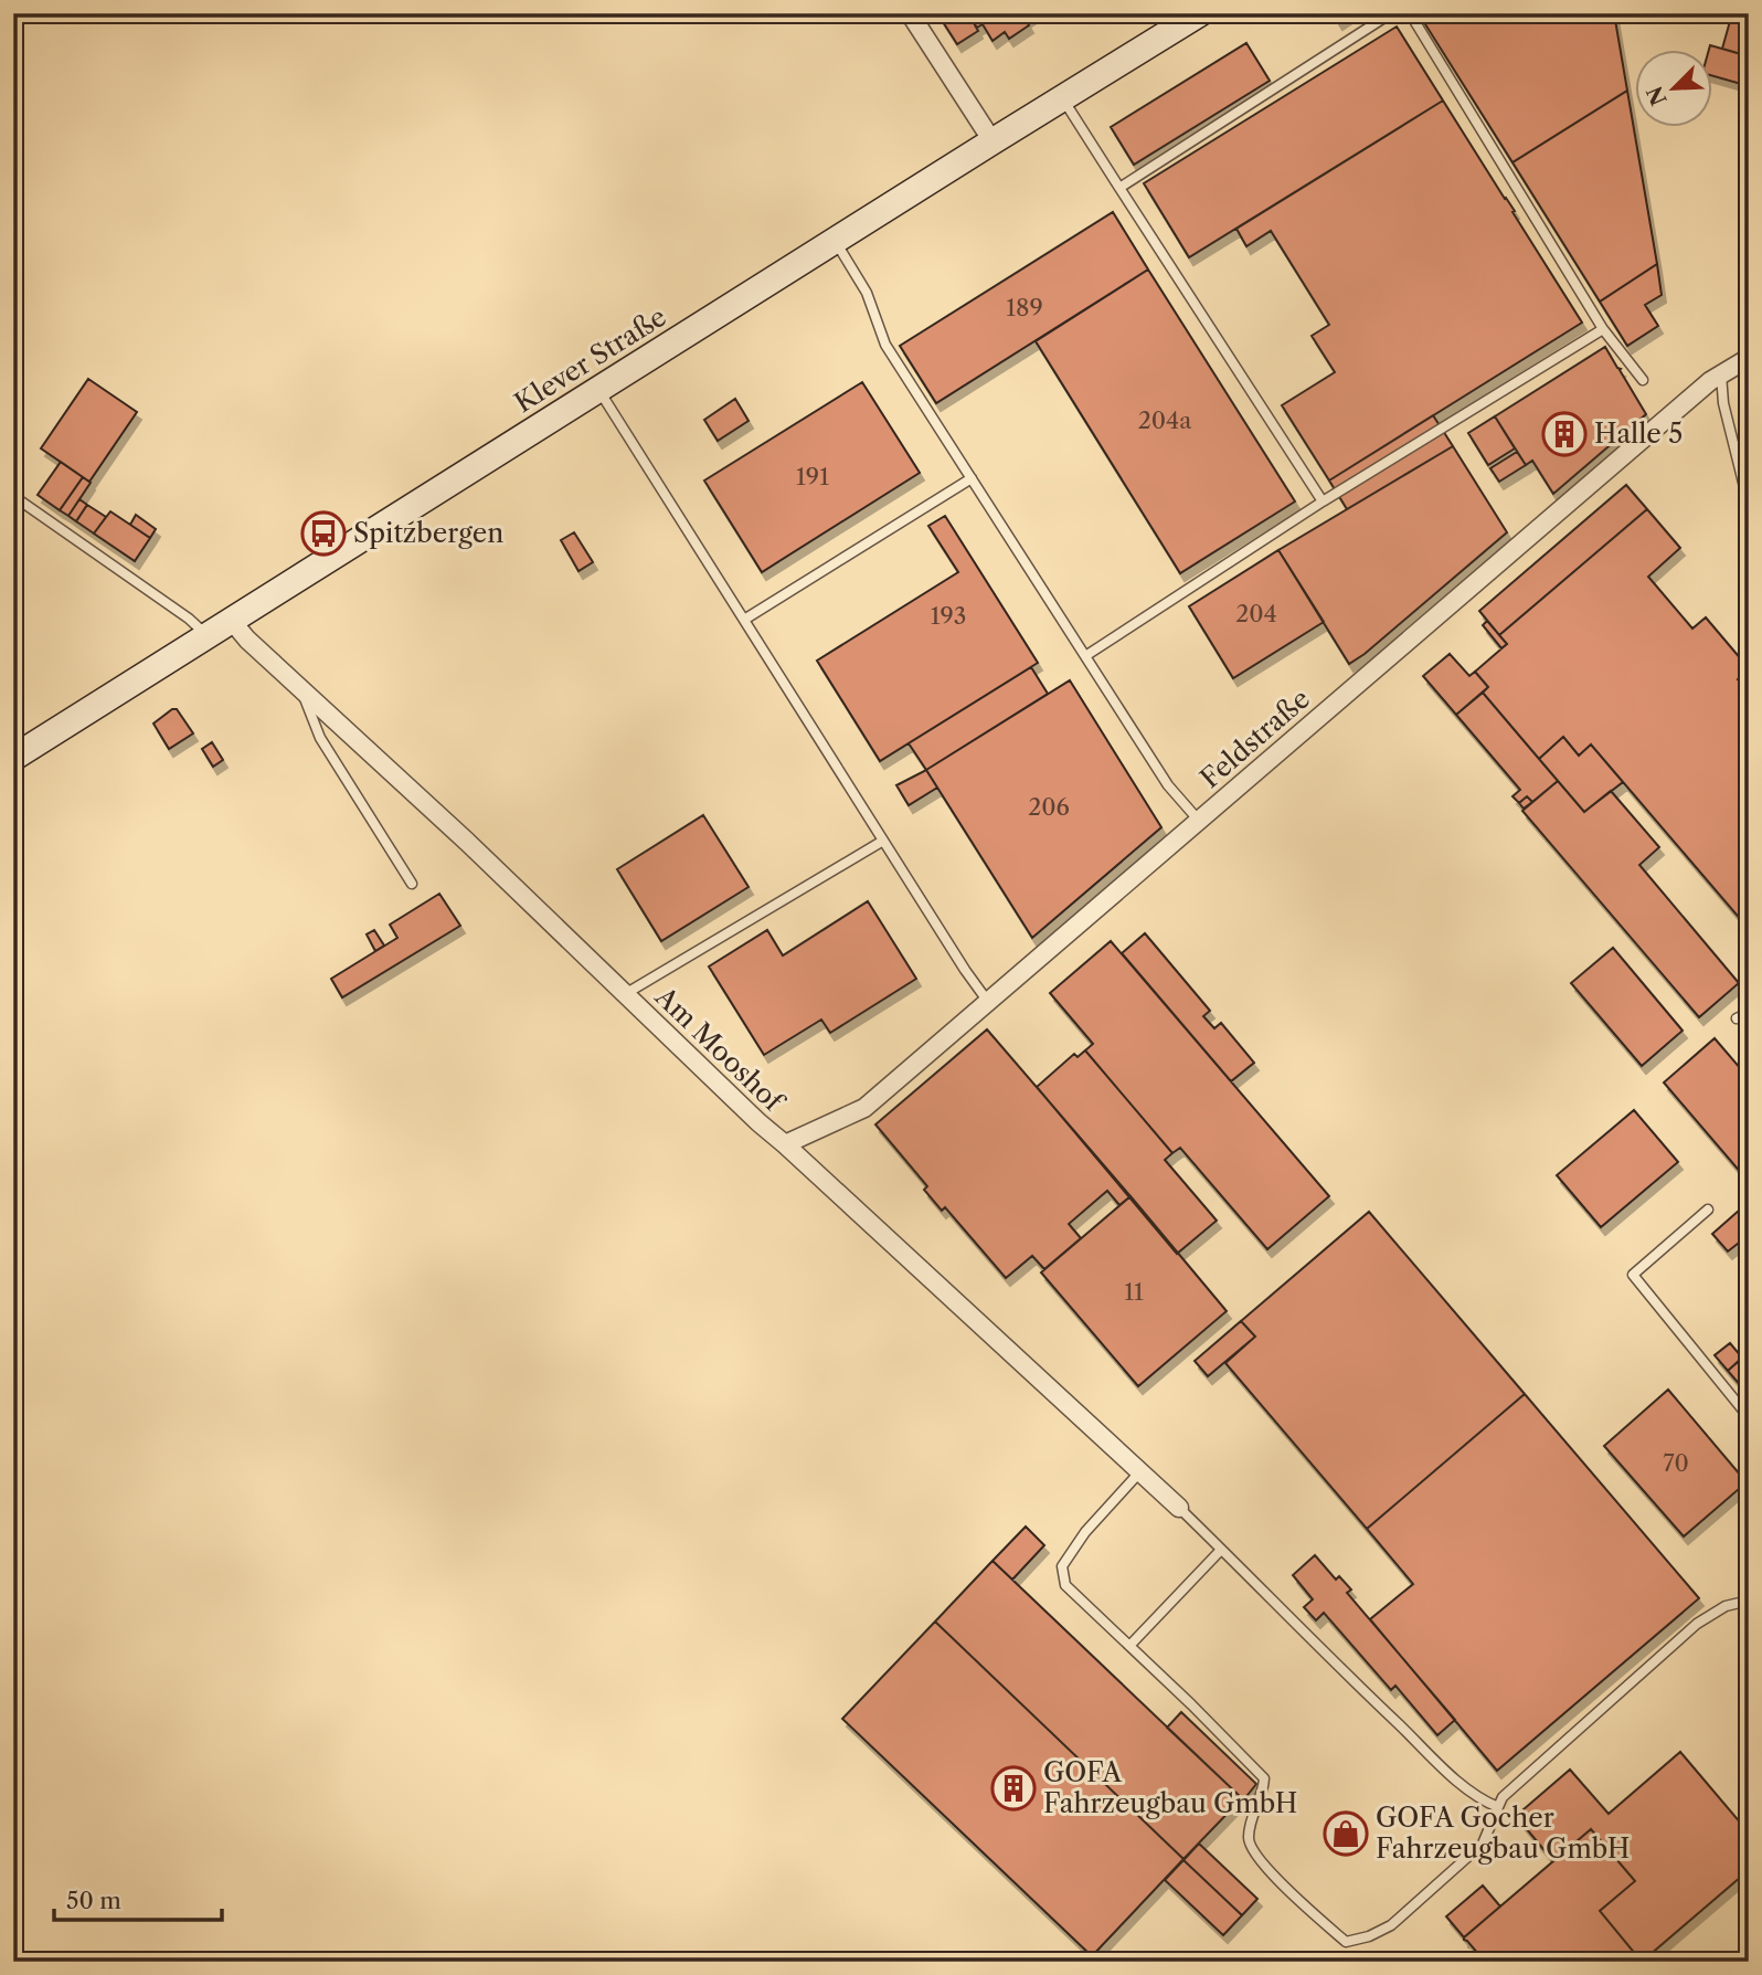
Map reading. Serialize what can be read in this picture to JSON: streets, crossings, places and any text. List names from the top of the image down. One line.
{"streets":{"street":["Klever Straße","Feldstraße","Am Mooshof"]},"crossings":[["Klever Straße","Am Mooshof"],["Feldstraße","Am Mooshof"]],"places":{"building":["Halle 5","GOFA Fahrzeugbau GmbH"],"bus stop":["Spitzbergen"],"shop":["GOFA Gocher Fahrzeugbau GmbH"]},"house_numbers":["189","204a","191","204","193","206","11","70"],"scale_bar":"50 m","north":"bottom left"}
